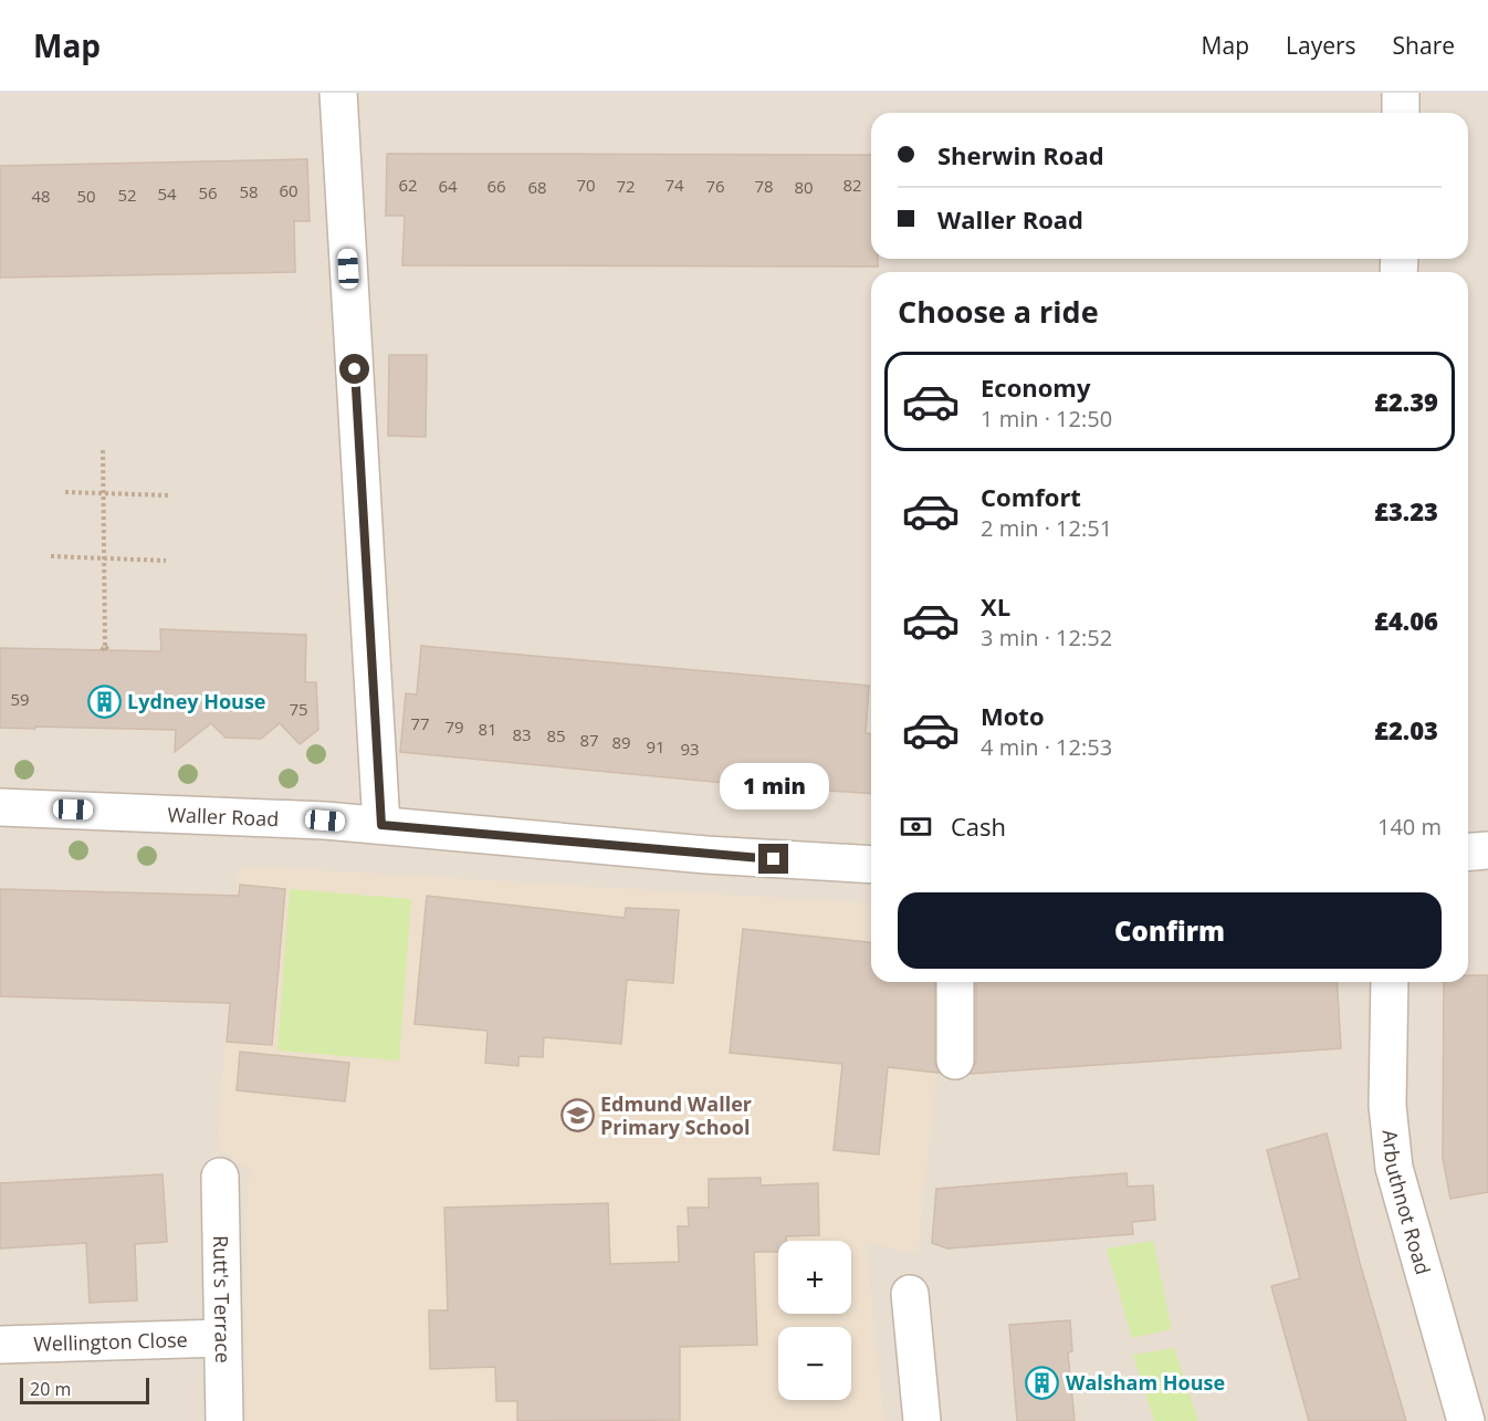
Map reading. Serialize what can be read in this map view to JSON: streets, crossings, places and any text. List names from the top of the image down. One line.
{"streets":{"street":["Waller Road","Arbuthnot Road","Rutt's Terrace","Wellington Close"]},"crossings":[["Rutt's Terrace","Wellington Close"]],"places":{"building":["Lydney House","Walsham House"],"school or university":["Edmund Waller Primary School"]},"house_numbers":["62","70","74","82","64","66","72","76","78","68","80","60","58","56","54","52","48","50","59","75","77","79","81","83","85","87","89","91","93"],"scale_bar":"20 m","page":{"header":"Map","nav":["Map","Layers","Share"],"banner":["Sherwin Road","Waller Road"],"heading":"Choose a ride","list":[{"name":"Economy","note":"1 min · 12:50","value":"£2.39"},{"name":"Comfort","note":"2 min · 12:51","value":"£3.23"},{"name":"XL","note":"3 min · 12:52","value":"£4.06"},{"name":"Moto","note":"4 min · 12:53","value":"£2.03"}],"bubble":"1 min","pay":["Cash","140 m"],"buttons":"Confirm","map_buttons":["+","−"],"scale":"20 m"}}
